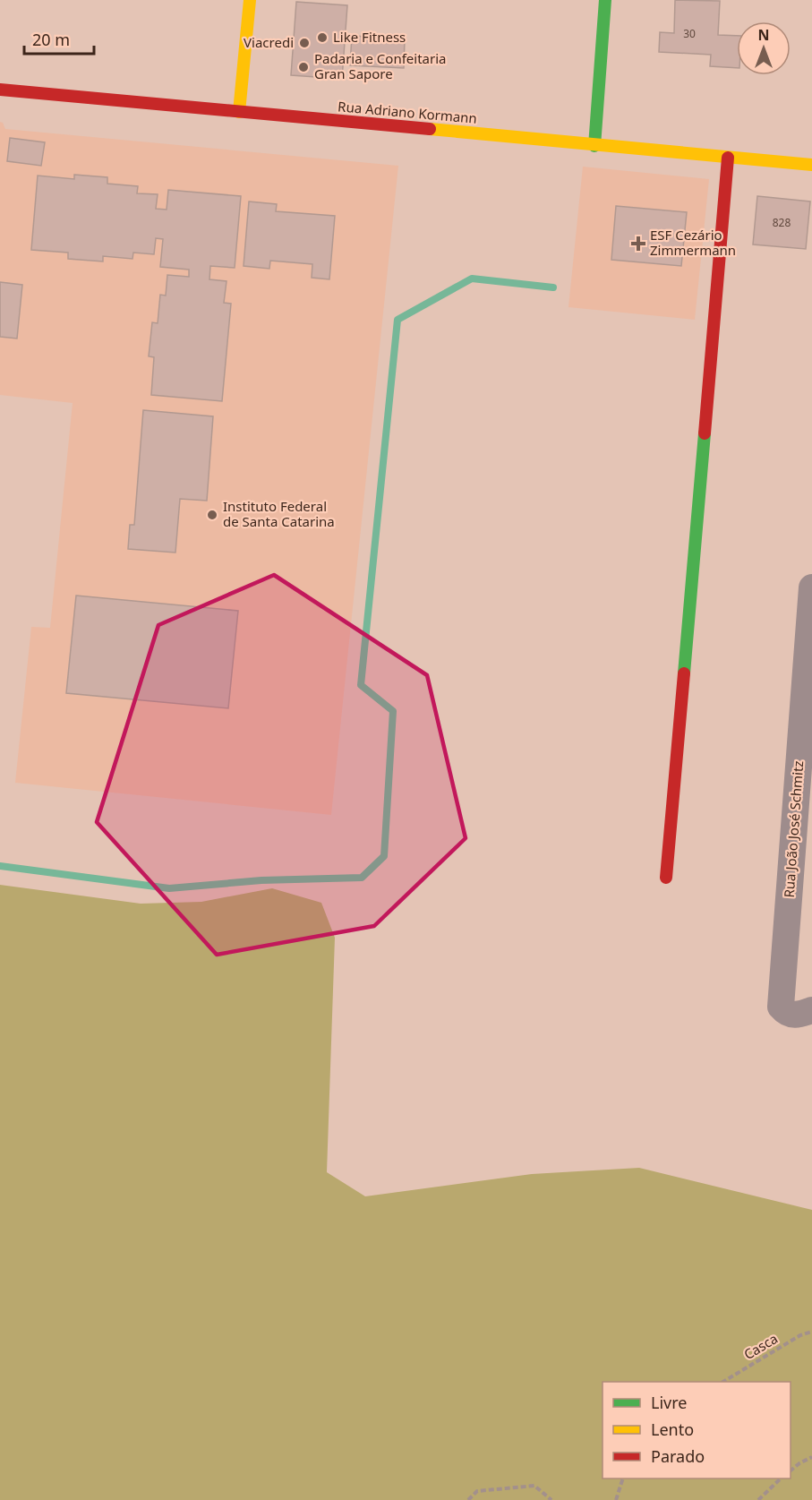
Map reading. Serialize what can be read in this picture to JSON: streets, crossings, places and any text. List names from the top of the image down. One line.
{"streets":{"street":["Rua Adriano Kormann","Rua João José Schmitz"],"path":["Casca"]},"places":{"other":["Like Fitness","Viacredi","Padaria e Confeitaria Gran Sapore","Instituto Federal de Santa Catarina"],"health":["ESF Cezário Zimmermann"]},"house_numbers":["30","828"],"legend":["Livre","Lento","Parado"],"scale_bar":"20 m","north":"top"}
